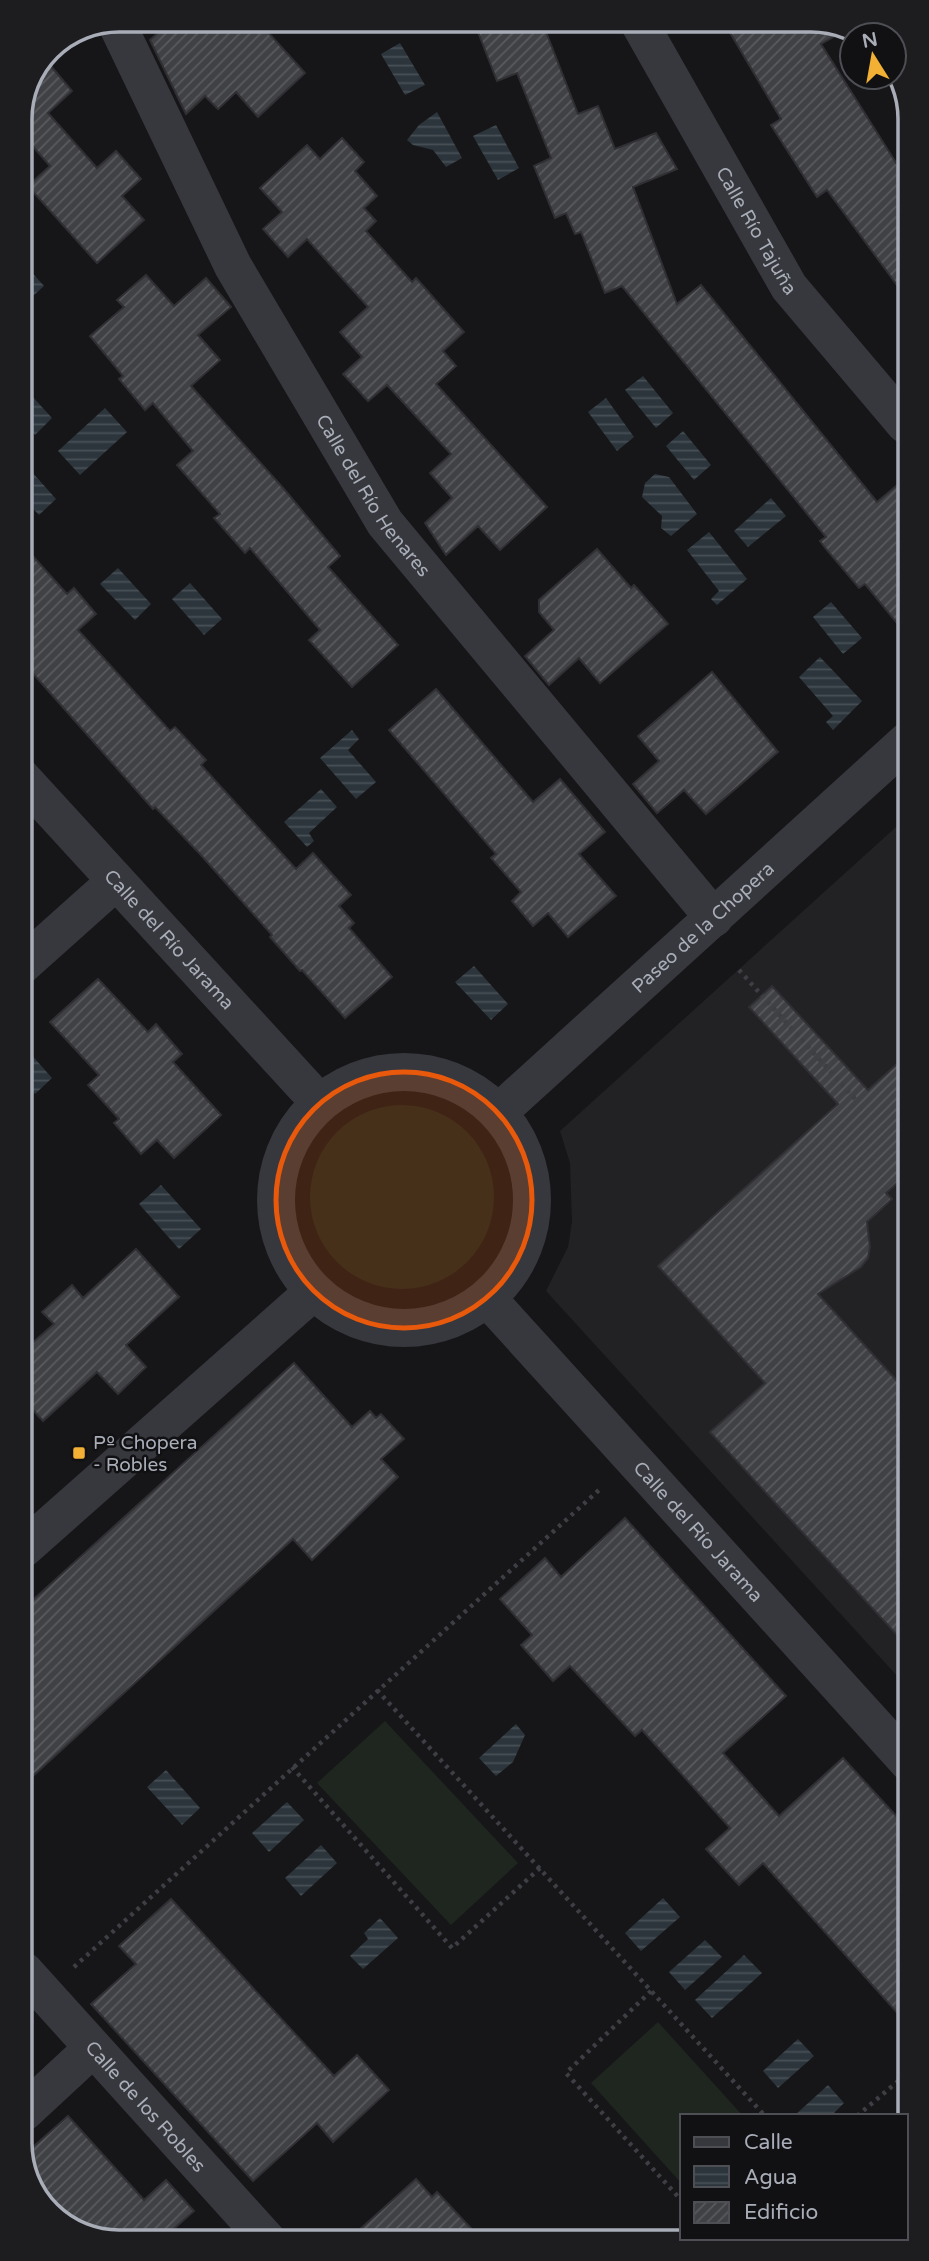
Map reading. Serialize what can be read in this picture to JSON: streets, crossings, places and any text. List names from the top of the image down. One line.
{"streets":{"street":["Calle Río Tajuña","Calle del Río Henares","Paseo de la Chopera","Calle del Río Jarama","Calle de los Robles"]},"crossings":[["Calle del Río Henares","Paseo de la Chopera"]],"places":{"transit":["Pº Chopera - Robles"]},"legend":["Calle","Agua","Edificio"],"north":"top"}
